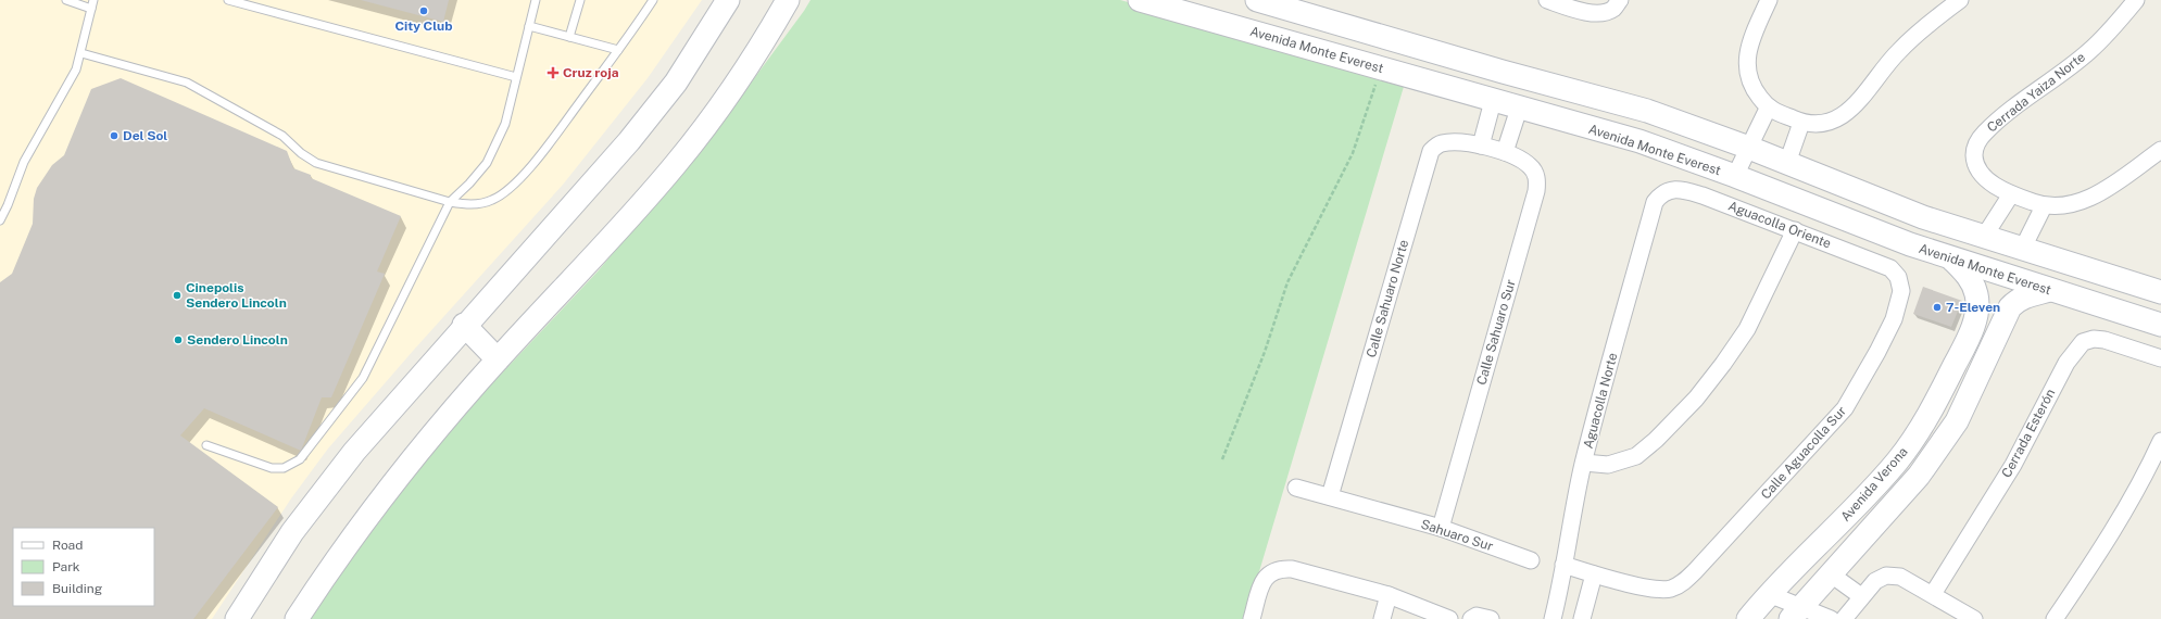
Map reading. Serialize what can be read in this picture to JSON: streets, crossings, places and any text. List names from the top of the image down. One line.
{"streets":{"street":["Avenida Monte Everest","Cerrada Yaiza Norte","Aguacolla Oriente","Calle Sahuaro Norte","Calle Sahuaro Sur","Aguacolla Norte","Cerrada Esterón","Calle Aguacolla Sur","Avenida Verona","Sahuaro Sur"]},"crossings":[["Avenida Monte Everest","Avenida Verona"],["Aguacolla Oriente","Aguacolla Norte"],["Aguacolla Oriente","Calle Aguacolla Sur"],["Calle Sahuaro Norte","Calle Sahuaro Sur"],["Calle Sahuaro Norte","Sahuaro Sur"],["Calle Sahuaro Sur","Sahuaro Sur"]],"places":{"other":["City Club","Del Sol","Cinepolis Sendero Lincoln","7-Eleven","Sendero Lincoln"],"health":["Cruz roja"]},"legend":["Road","Park","Building"]}
